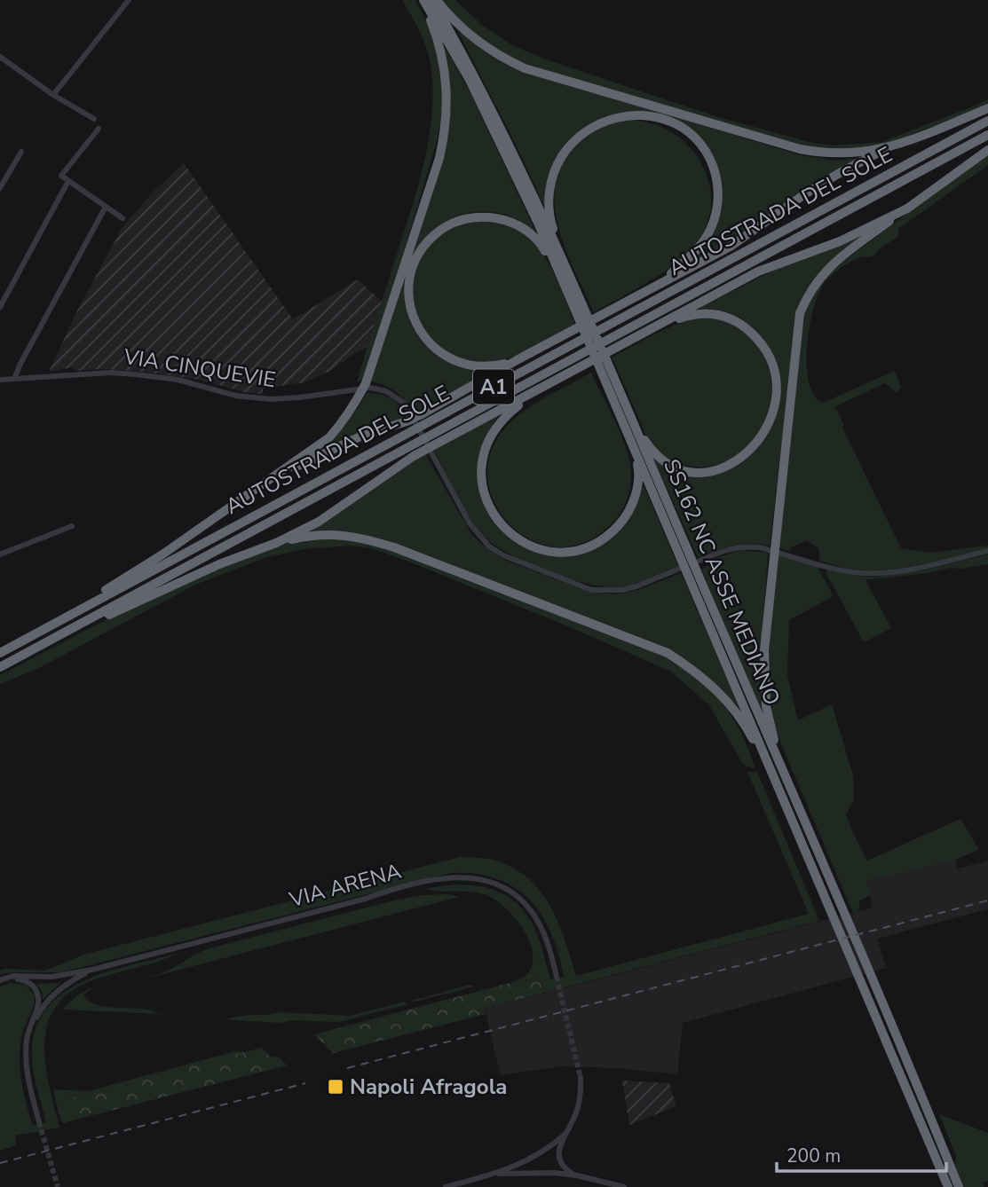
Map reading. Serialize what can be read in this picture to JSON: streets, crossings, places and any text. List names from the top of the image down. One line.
{"streets":{"highway":["AUTOSTRADA DEL SOLE","A1","SS162 NC ASSE MEDIANO"],"street":["VIA CINQUEVIE","VIA ARENA"]},"places":{"transit":["Napoli Afragola"]},"scale_bar":"200 m"}
